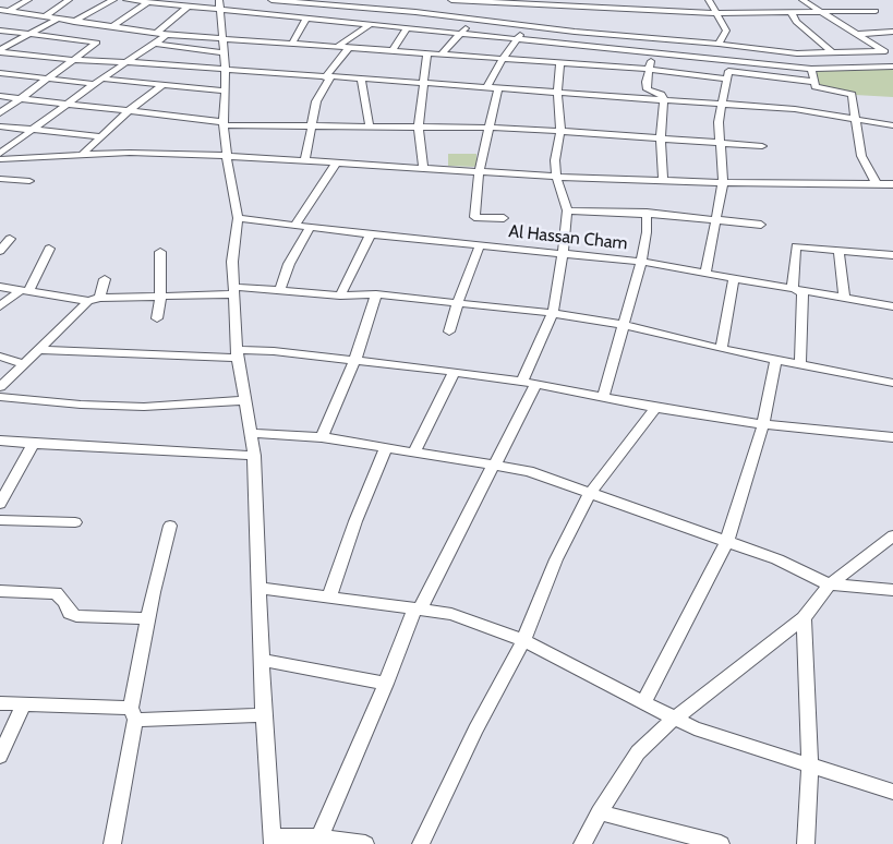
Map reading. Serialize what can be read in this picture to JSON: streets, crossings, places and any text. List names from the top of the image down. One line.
{"streets":{"street":["Al Hassan Cham"]}}
